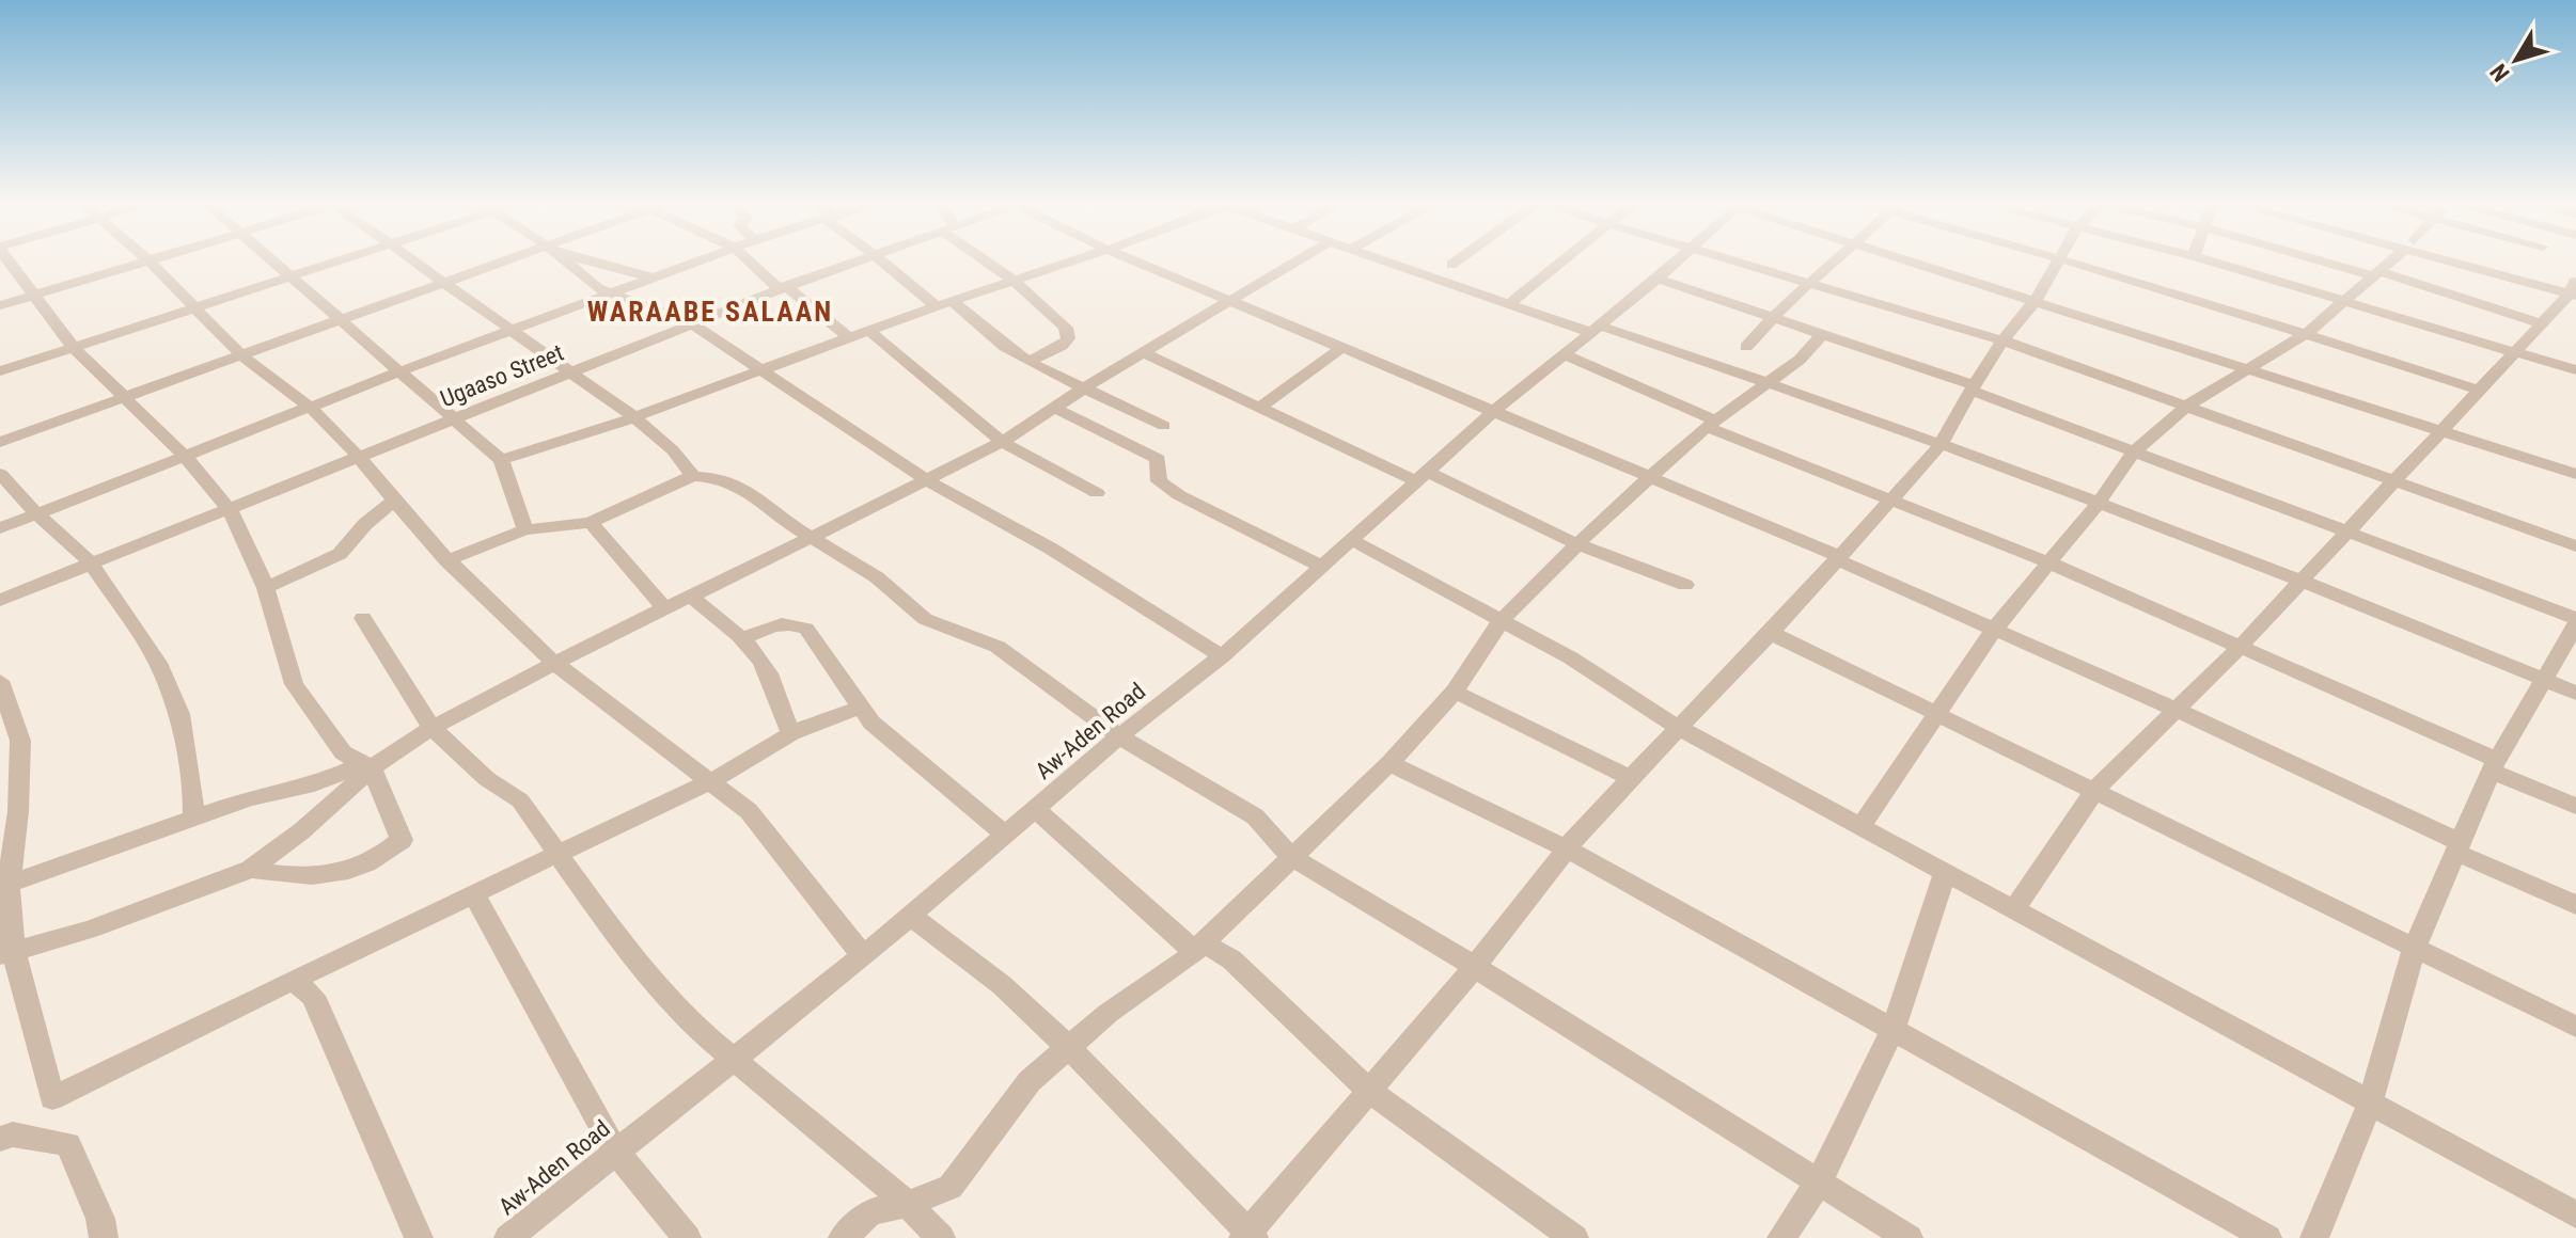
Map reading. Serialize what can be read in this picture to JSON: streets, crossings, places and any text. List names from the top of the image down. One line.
{"streets":{"street":["Ugaaso Street","Aw-Aden Road"]},"districts":["WARAABE SALAAN"],"north":"bottom left"}
